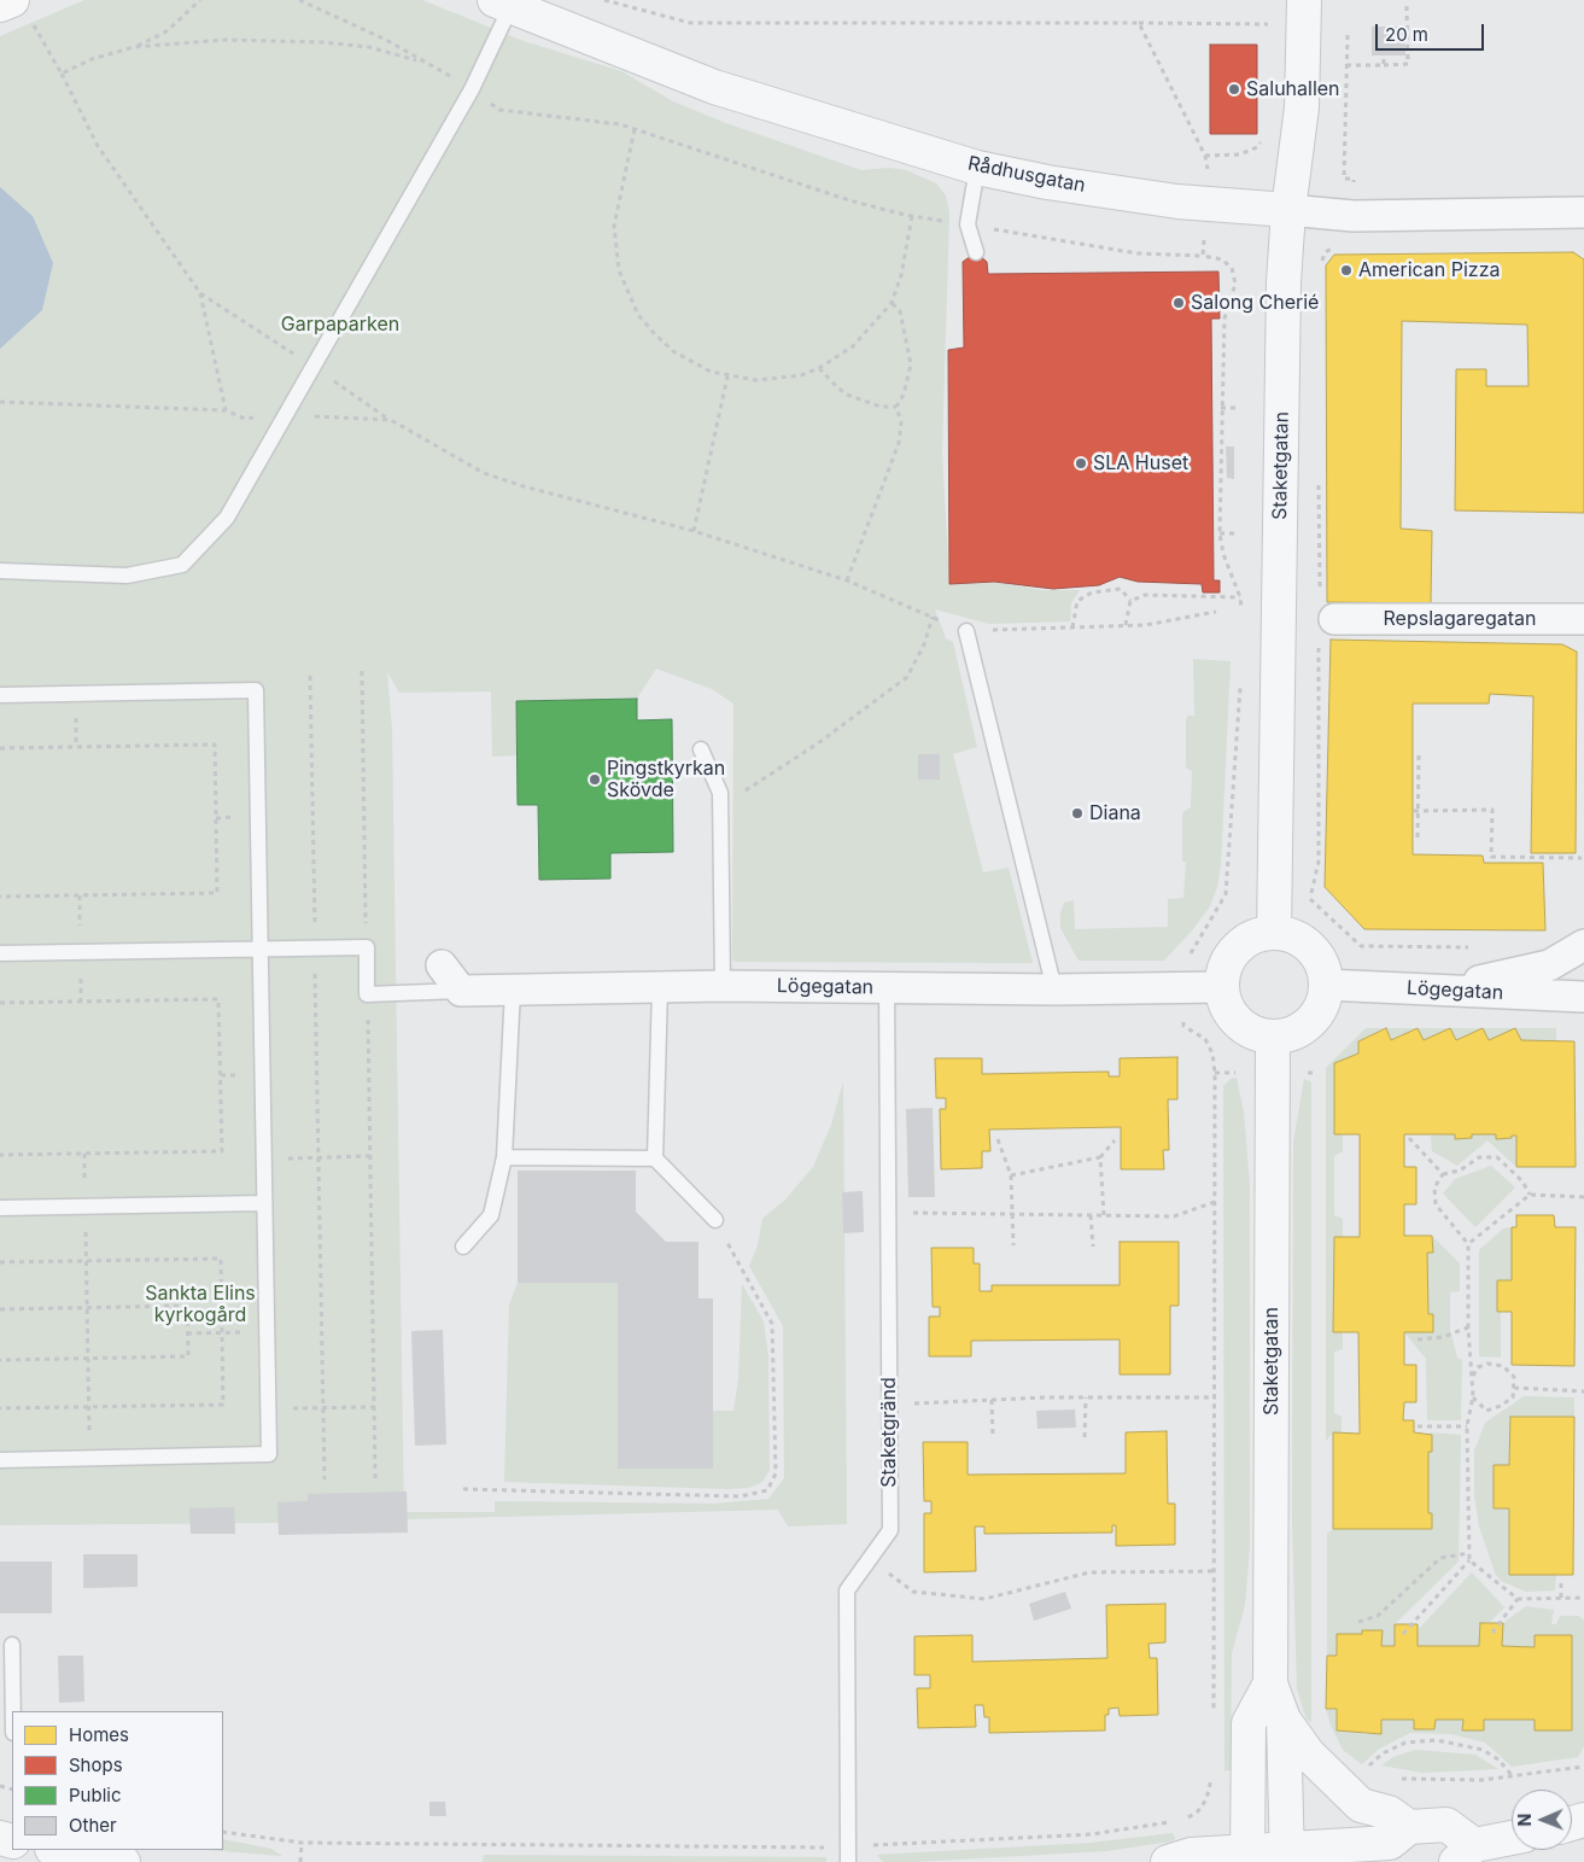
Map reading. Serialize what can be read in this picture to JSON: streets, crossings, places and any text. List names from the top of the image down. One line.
{"streets":{"street":["Rådhusgatan","Staketgatan","Repslagaregatan","Lögegatan"],"lane":["Staketgränd"]},"crossings":[["Rådhusgatan","Staketgatan"],["Staketgatan","Lögegatan"],["Lögegatan","Staketgränd"]],"parks":["Garpaparken","Sankta Elins kyrkogård"],"places":["Saluhallen","American Pizza","Salong Cherié","SLA Huset","Pingstkyrkan Skövde","Diana"],"legend":["Homes","Shops","Public","Other"],"scale_bar":"20 m","north":"left"}
